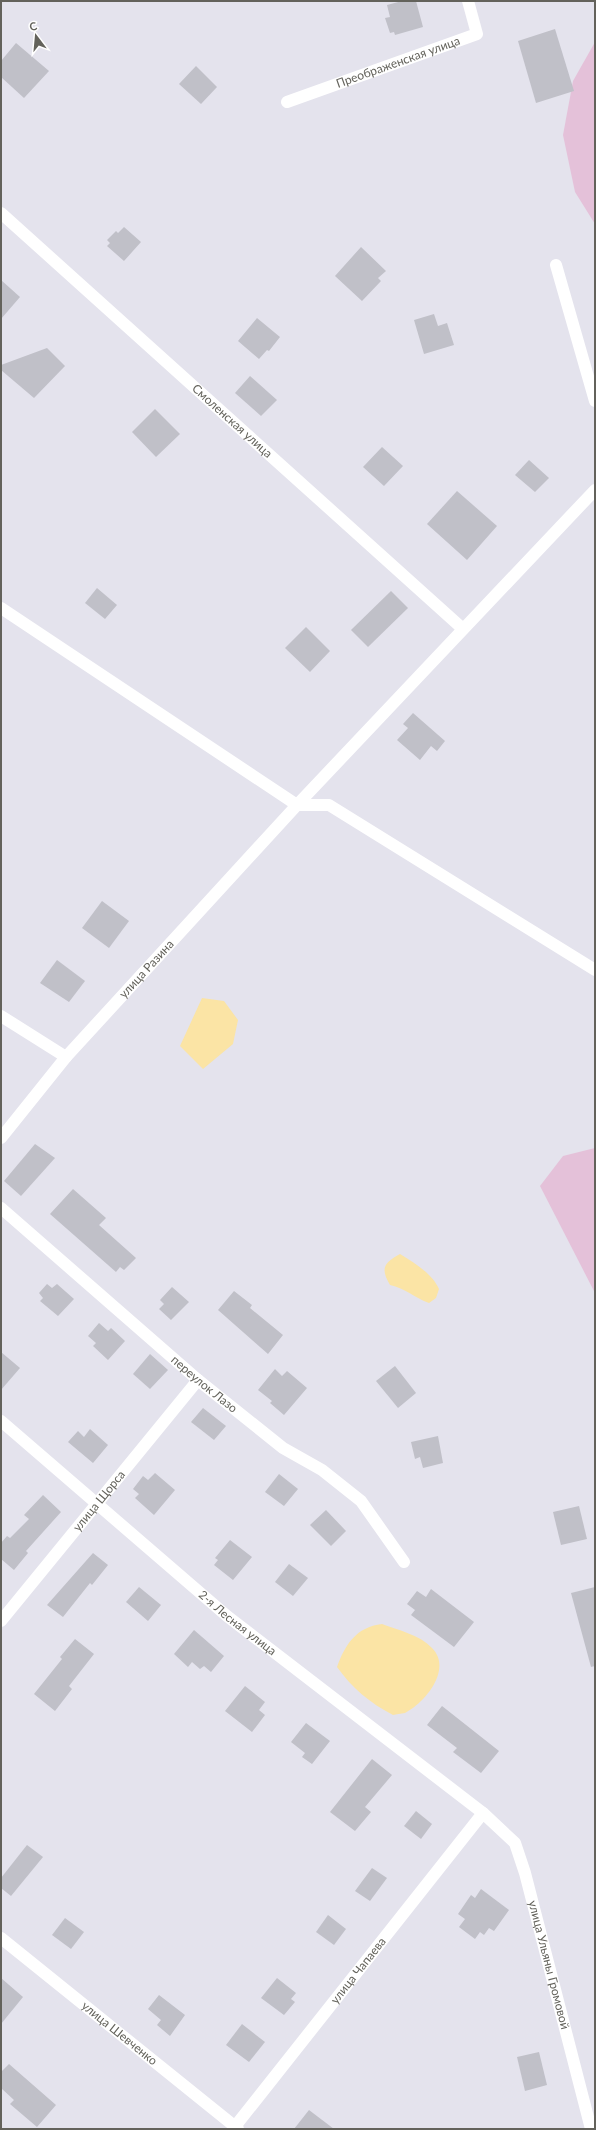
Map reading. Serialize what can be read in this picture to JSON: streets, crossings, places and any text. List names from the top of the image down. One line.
{"streets":{"street":["Преображенская улица","Смоленская улица","улица Разина","переулок Лазо","улица Щорса","2-я Лесная улица","улица Ульяны Громовой","улица Чапаева","улица Шевченко"]},"crossings":[["Смоленская улица","улица Разина"],["переулок Лазо","улица Щорса"],["улица Щорса","2-я Лесная улица"],["2-я Лесная улица","улица Ульяны Громовой"],["2-я Лесная улица","улица Чапаева"],["улица Ульяны Громовой","улица Чапаева"],["улица Чапаева","улица Шевченко"]],"north":"top"}
